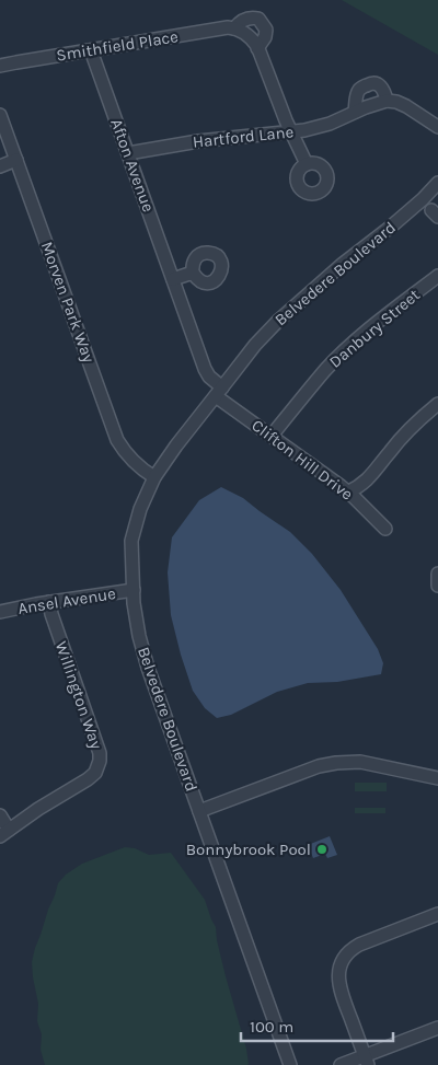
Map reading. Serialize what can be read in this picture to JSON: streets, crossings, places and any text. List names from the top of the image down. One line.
{"streets":{"street":["Smithfield Place","Hartford Lane","Afton Avenue","Belvedere Boulevard","Morven Park Way","Danbury Street","Clifton Hill Drive","Ansel Avenue","Willington Way"]},"crossings":[["Smithfield Place","Afton Avenue"],["Hartford Lane","Afton Avenue"],["Afton Avenue","Belvedere Boulevard"],["Afton Avenue","Clifton Hill Drive"],["Belvedere Boulevard","Morven Park Way"],["Belvedere Boulevard","Clifton Hill Drive"],["Belvedere Boulevard","Ansel Avenue"],["Danbury Street","Clifton Hill Drive"],["Ansel Avenue","Willington Way"]],"places":["Bonnybrook Pool"],"scale_bar":"100 m"}
